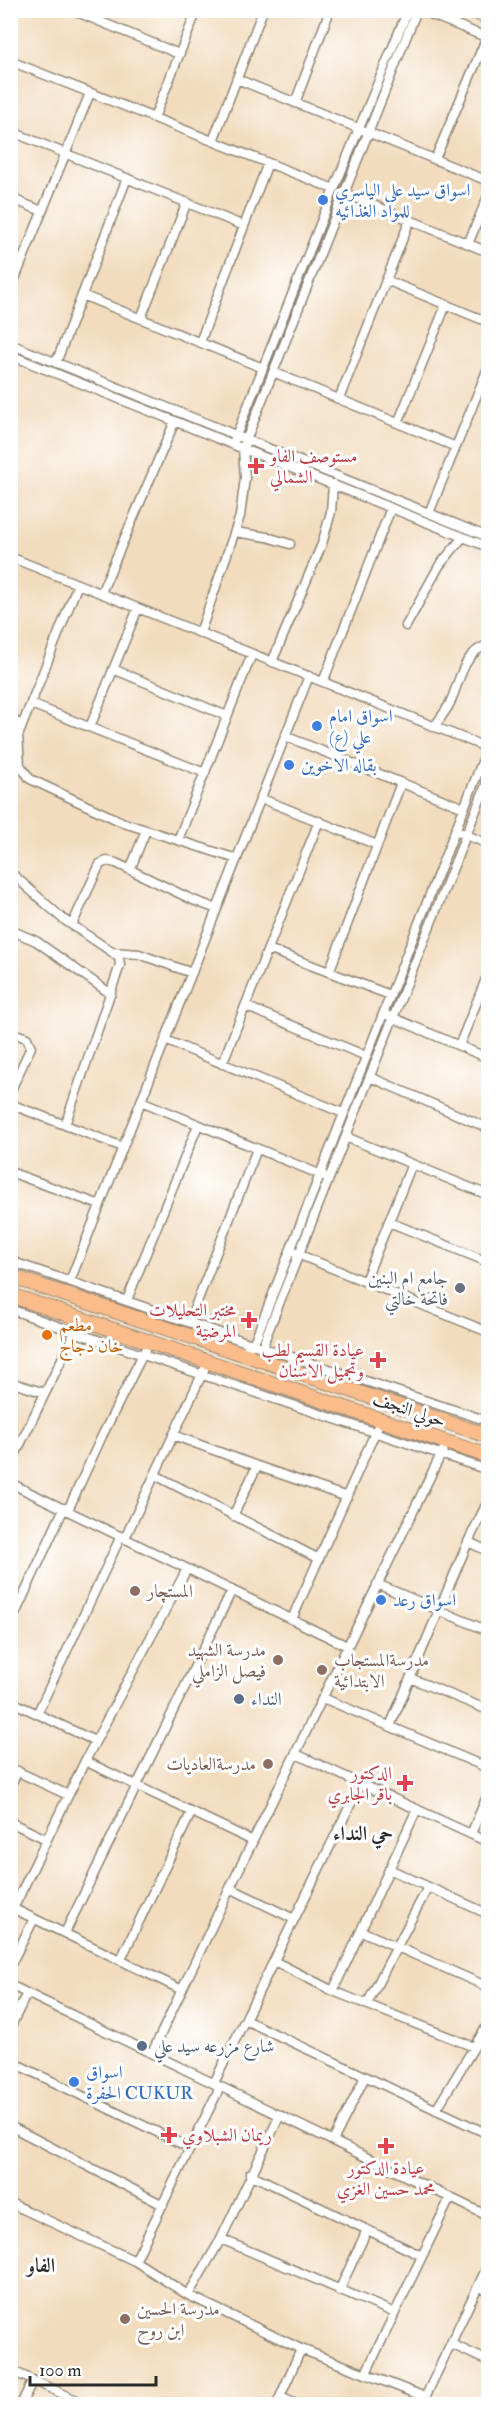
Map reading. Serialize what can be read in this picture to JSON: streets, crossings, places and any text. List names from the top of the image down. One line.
{"streets":{"main road":["حولي النجف"]},"districts":["حي النداء","الفاو"],"places":{"other":["اسواق سيد علي الياسري للمواد الغذائيه","اسواق امام علي (ع)","بقاله الاخوين","جامع ام البنين فاتحة خالتي","مطعم خان دجاج","المستچار","اسواق رعد","مدرسة الشهيد فيصل الزاملي","مدرسةالمستجاب الابتدائية","النداء","مدرسةالعاديات","شارع مزرعه سيد علي","اسواق الحفرة CUKUR","مدرسة الحسين ابن روح"],"health":["مستوصف الفاو الشمالي","مختبر التحليلات المرضية","عيادة القسيم لطب وتجميل الاسنان","الدكتور باقر الجابري","ريمان الشبلاوي","عيادة الدكتور محمد حسين الغزي"]},"scale_bar":"100 m"}
